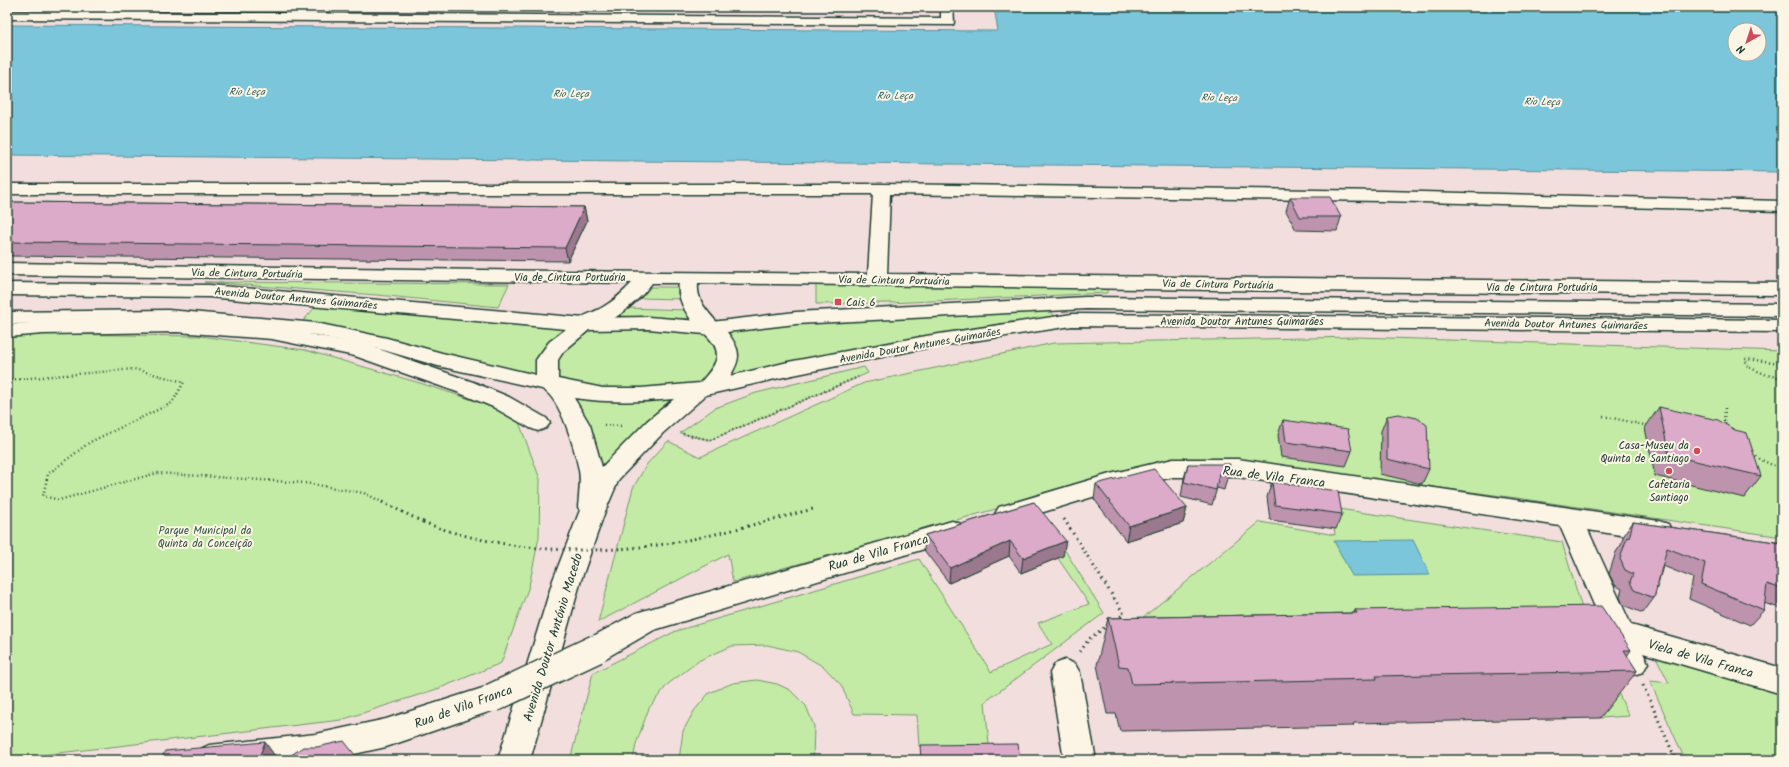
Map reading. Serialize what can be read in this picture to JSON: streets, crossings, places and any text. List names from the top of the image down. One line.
{"streets":{"main road":["Via de Cintura Portuária","Avenida Doutor Antunes Guimarães","Rua de Vila Franca","Avenida Doutor António Macedo","Viela de Vila Franca"]},"crossings":[["Avenida Doutor Antunes Guimarães","Avenida Doutor António Macedo"]],"water":["Rio Leça"],"parks":["Parque Municipal da Quinta da Conceição"],"places":{"transit":["Cais 6"],"other":["Casa-Museu da Quinta de Santiago","Cafetaria Santiago"]},"north":"bottom left"}
